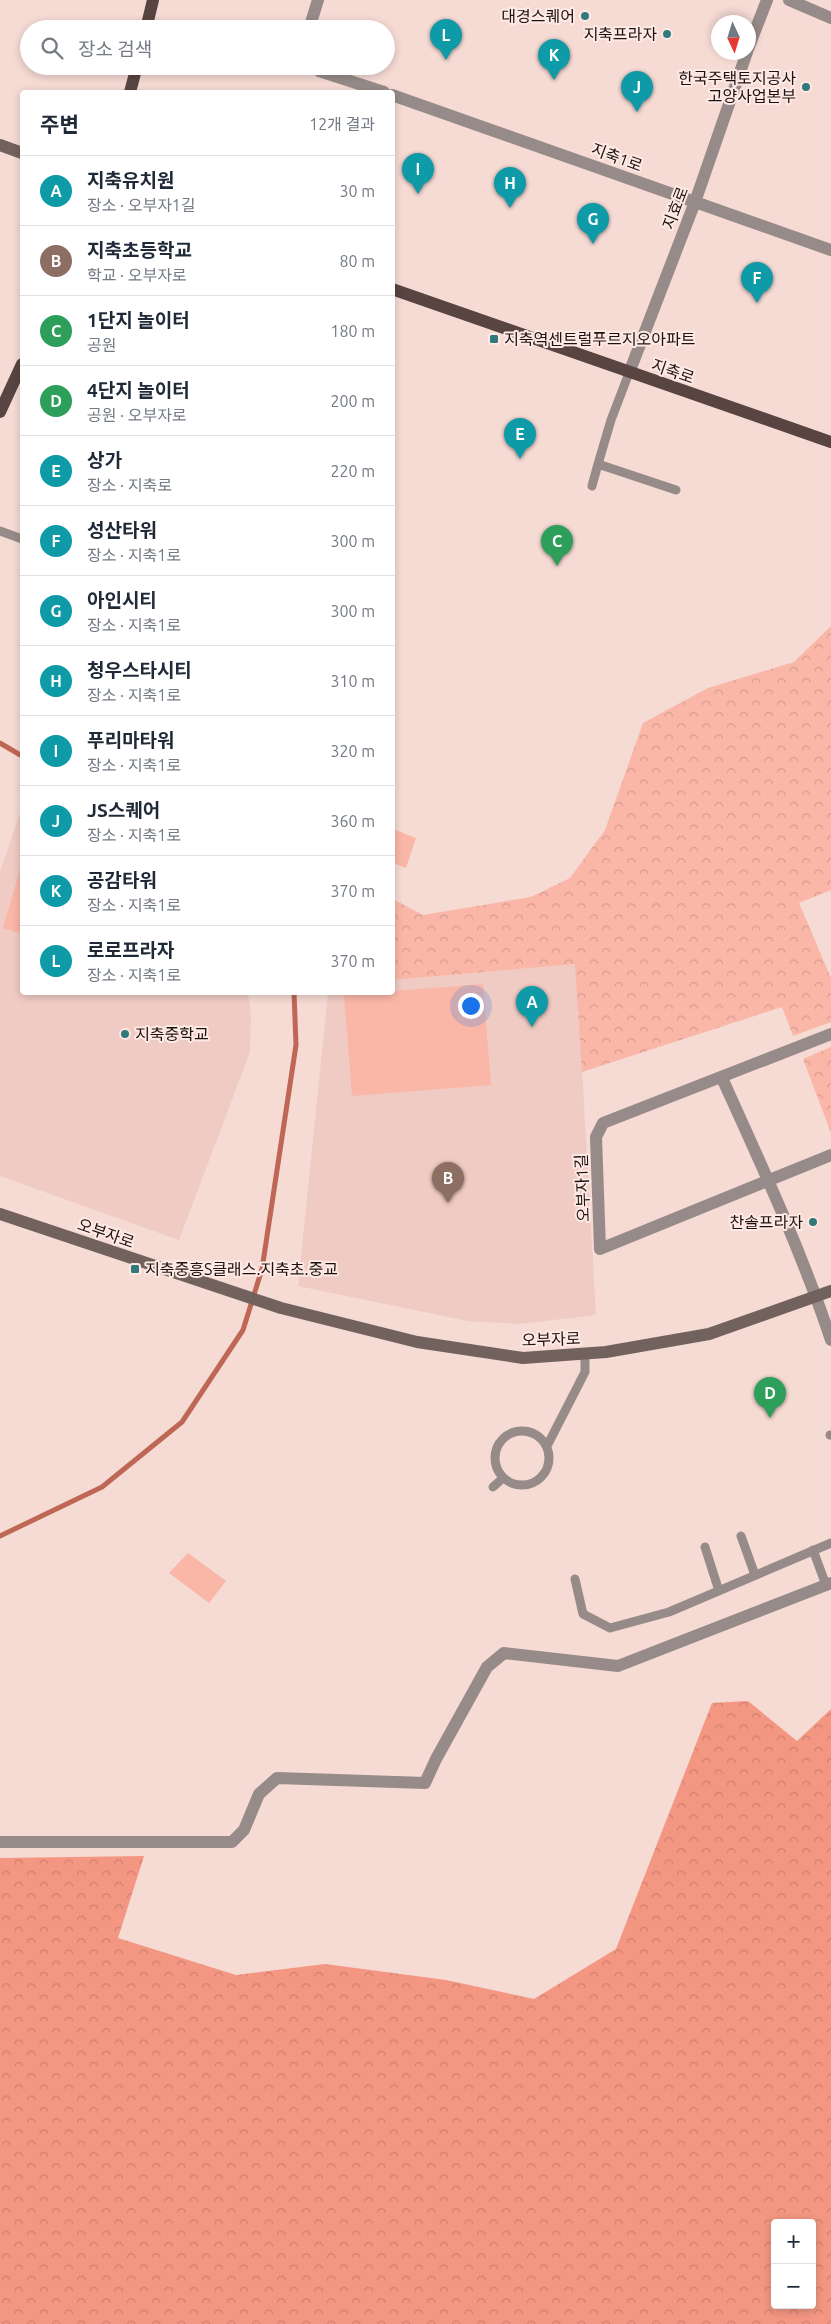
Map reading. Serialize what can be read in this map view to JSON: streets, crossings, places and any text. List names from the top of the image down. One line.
{"streets":{"main road":["지축로","오부자로"],"street":["지축1로","지효로","오부자1길"]},"crossings":[["지축1로","지효로"],["지효로","지축로"]],"places":{"other":["대경스퀘어","지축프라자","한국주택토지공사 고양사업본부","지축중학교","찬솔프라자"],"transit":["지축역센트럴푸르지오아파트","지축중흥S클래스.지축초.중교"]},"north":"bottom","page":{"pins":["L","K","J","I","H","G","F","E","C","A","B","D"],"search":"장소 검색","heading":["주변","12개 결과"],"list":[{"mark":"A","name":"지축유치원","note":"장소 · 오부자1길","value":"30 m"},{"mark":"B","name":"지축초등학교","note":"학교 · 오부자로","value":"80 m"},{"mark":"C","name":"1단지 놀이터","note":"공원","value":"180 m"},{"mark":"D","name":"4단지 놀이터","note":"공원 · 오부자로","value":"200 m"},{"mark":"E","name":"상가","note":"장소 · 지축로","value":"220 m"},{"mark":"F","name":"성산타워","note":"장소 · 지축1로","value":"300 m"},{"mark":"G","name":"아인시티","note":"장소 · 지축1로","value":"300 m"},{"mark":"H","name":"청우스타시티","note":"장소 · 지축1로","value":"310 m"},{"mark":"I","name":"푸리마타워","note":"장소 · 지축1로","value":"320 m"},{"mark":"J","name":"JS스퀘어","note":"장소 · 지축1로","value":"360 m"},{"mark":"K","name":"공감타워","note":"장소 · 지축1로","value":"370 m"},{"mark":"L","name":"로로프라자","note":"장소 · 지축1로","value":"370 m"}],"map_buttons":["+","−"]}}
